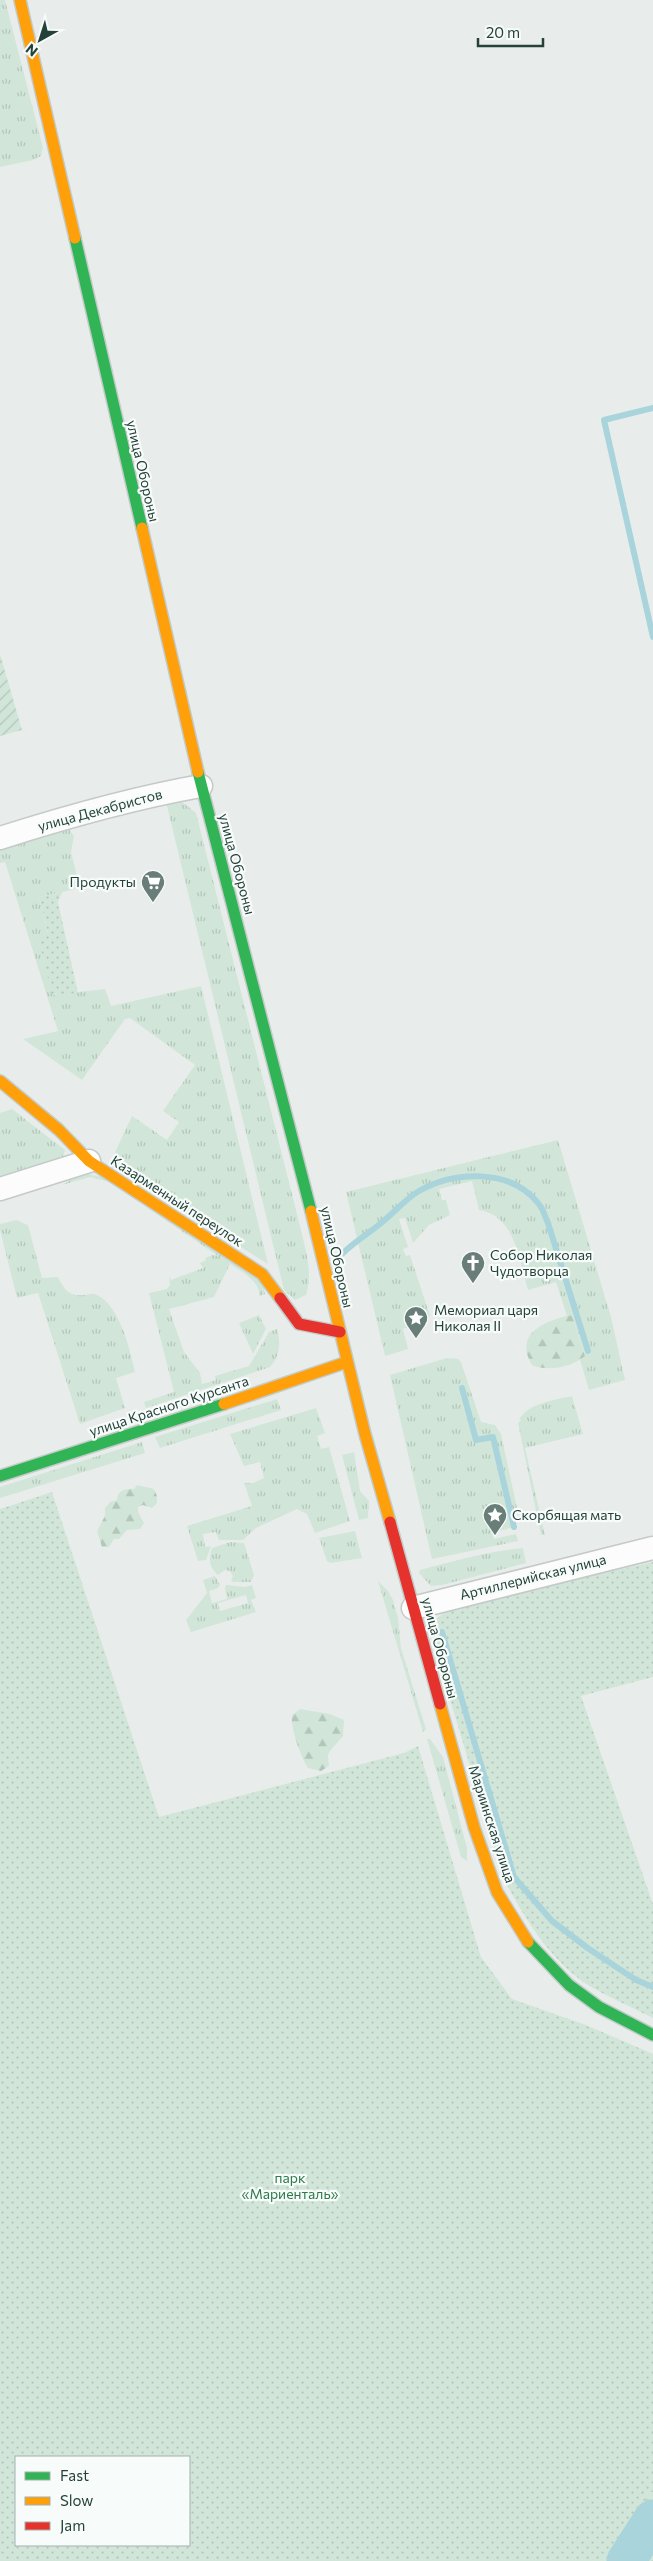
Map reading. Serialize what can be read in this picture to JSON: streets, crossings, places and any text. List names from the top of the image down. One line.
{"streets":{"street":["улица Обороны","улица Декабристов","Казарменный переулок","улица Красного Курсанта","Артиллерийская улица","Мариинская улица"]},"crossings":[["улица Обороны","улица Декабристов"],["улица Обороны","Казарменный переулок"],["улица Обороны","улица Красного Курсанта"],["улица Обороны","Артиллерийская улица"],["улица Обороны","Мариинская улица"]],"parks":["парк «Мариенталь»"],"places":{"supermarket":["Продукты"],"church":["Собор Николая Чудотворца"],"place":["Мемориал царя Николая II","Скорбящая мать"]},"legend":["Fast","Slow","Jam"],"scale_bar":"20 m","north":"bottom left"}
